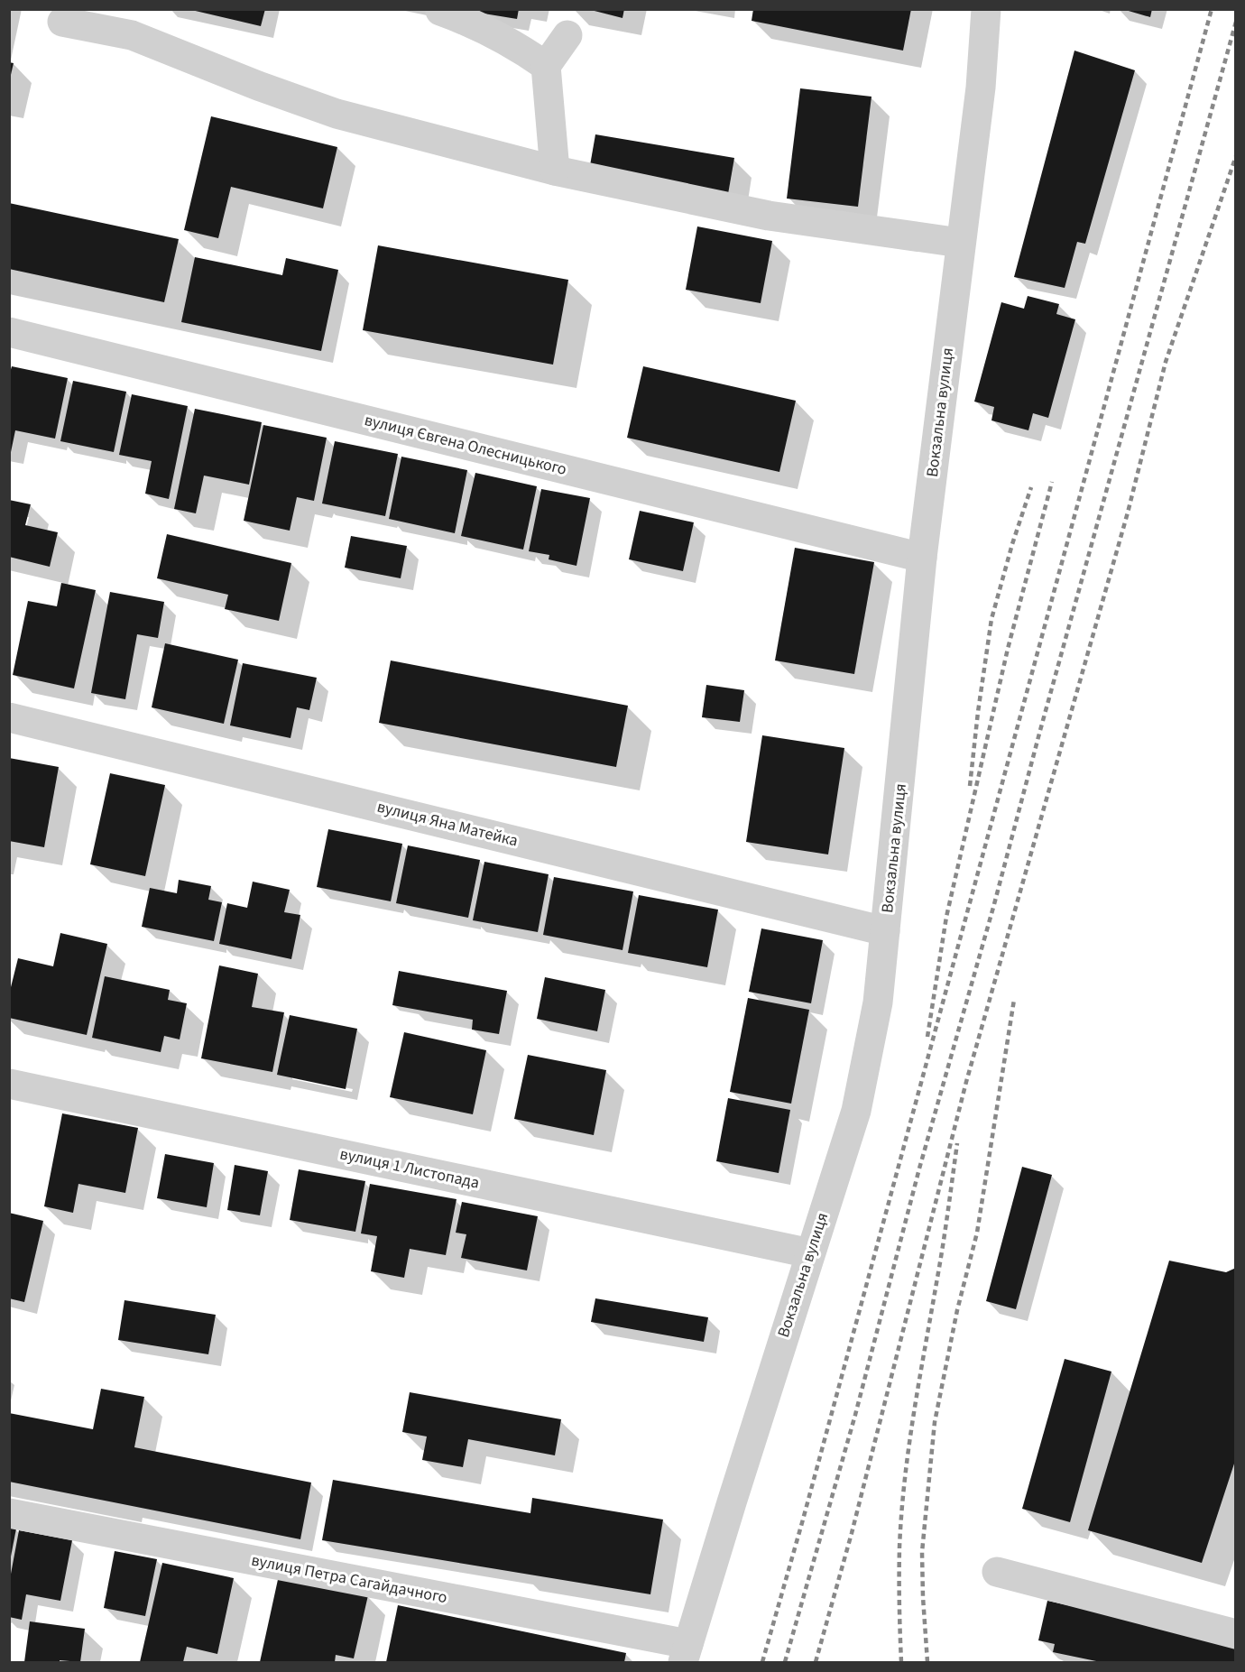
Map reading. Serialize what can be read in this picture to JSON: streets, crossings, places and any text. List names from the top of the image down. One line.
{"streets":{"street":["Вокзальна вулиця","вулиця Євгена Олесницького","вулиця Яна Матейка","вулиця 1 Листопада","вулиця Петра Сагайдачного"]},"crossings":[["Вокзальна вулиця","вулиця Євгена Олесницького"],["Вокзальна вулиця","вулиця Яна Матейка"],["Вокзальна вулиця","вулиця 1 Листопада"],["Вокзальна вулиця","вулиця Петра Сагайдачного"]]}
